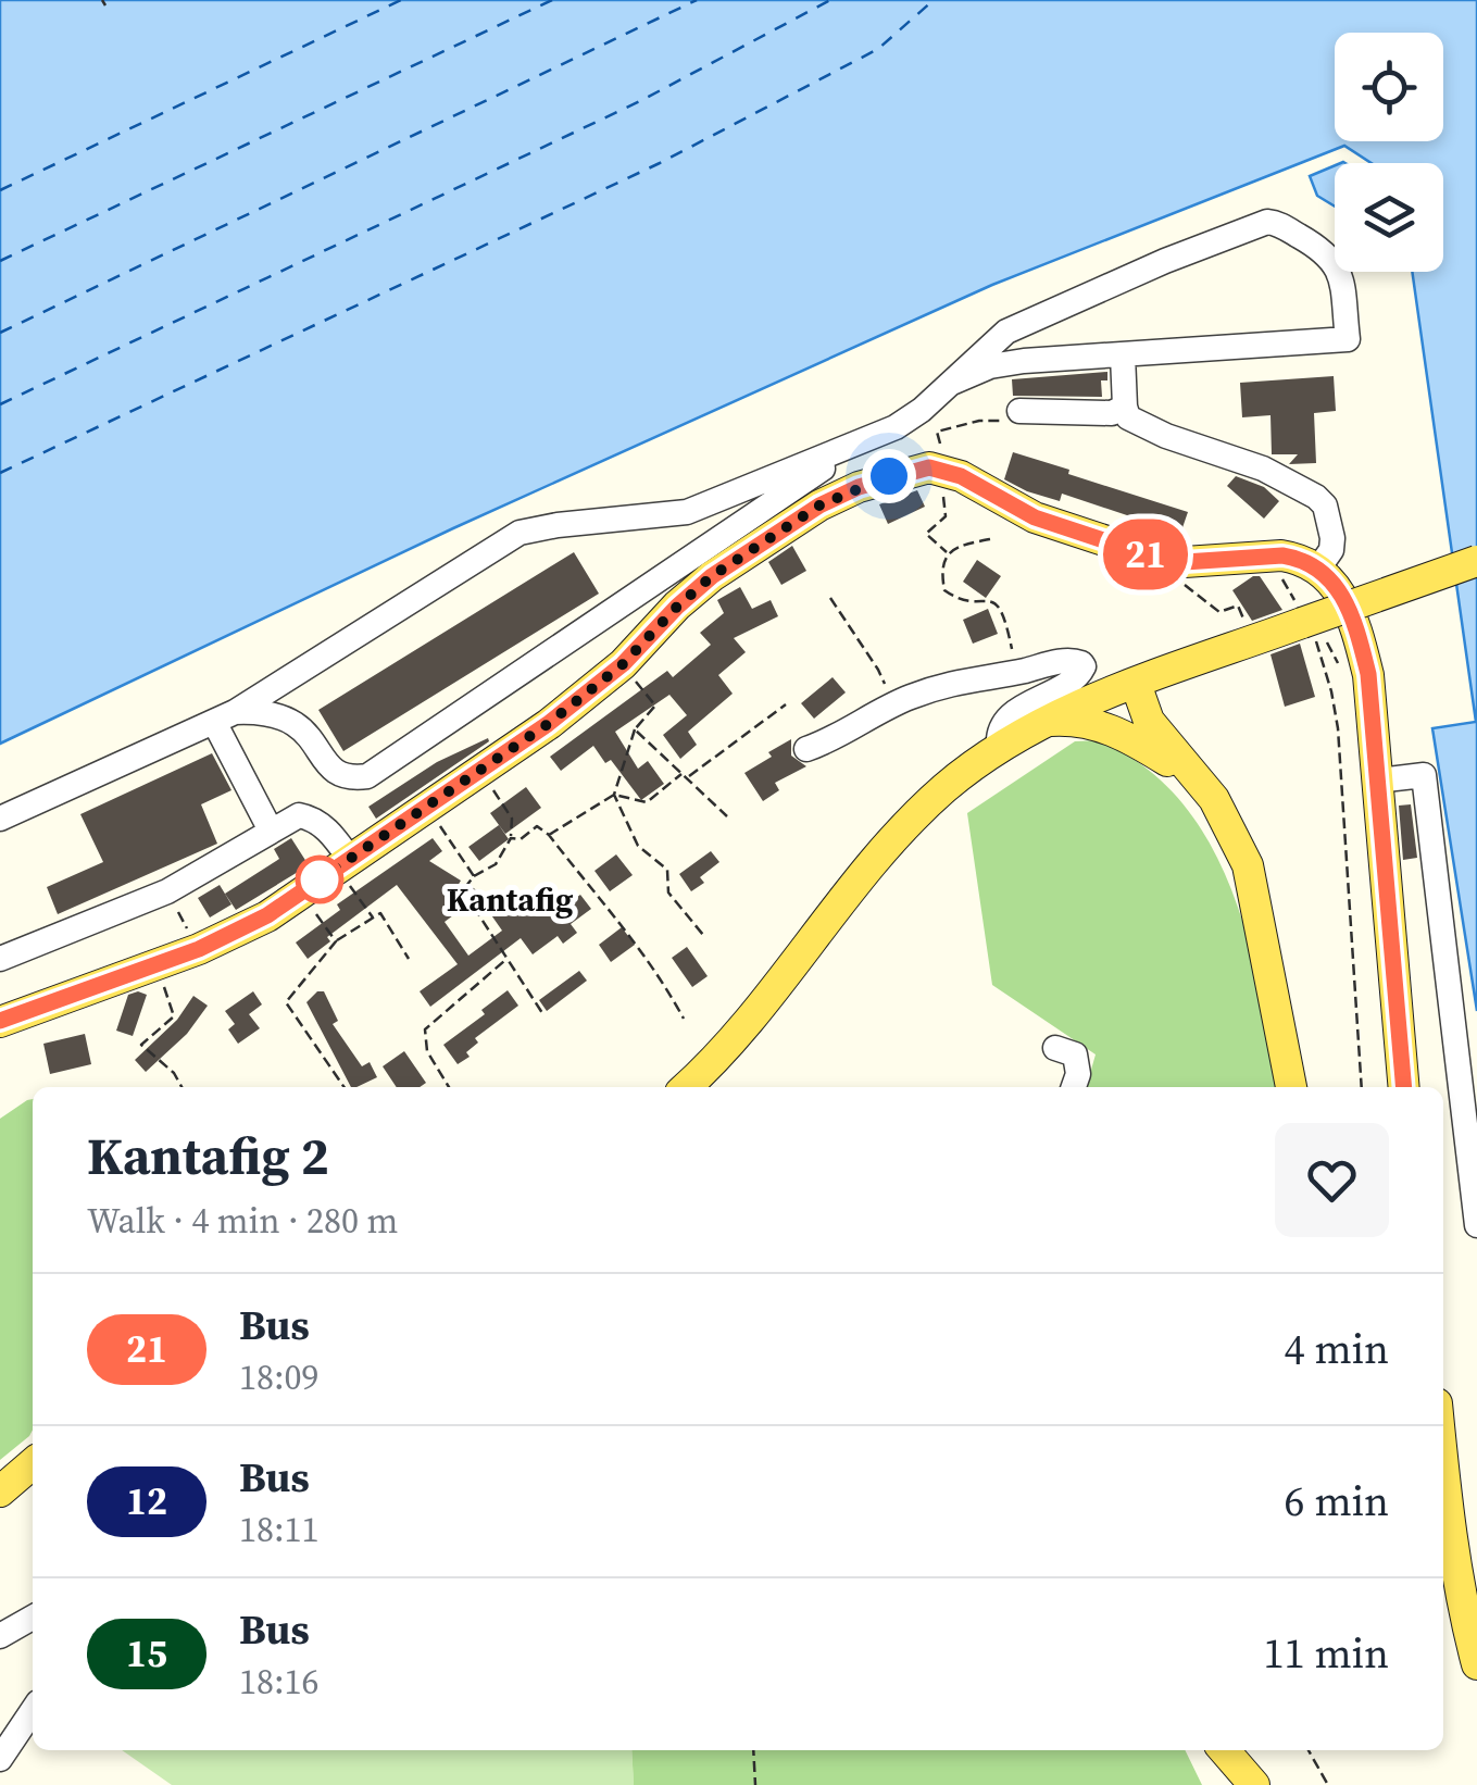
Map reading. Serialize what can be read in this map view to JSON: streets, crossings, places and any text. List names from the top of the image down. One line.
{"districts":["Kantafig"],"lines":["bus line 21"],"page":{"on_map":"21","heading":["Kantafig 2","Walk · 4 min · 280 m"],"list":[{"mark":"21","name":"Bus","note":"18:09","value":"4 min"},{"mark":"12","name":"Bus","note":"18:11","value":"6 min"},{"mark":"15","name":"Bus","note":"18:16","value":"11 min"}]}}
